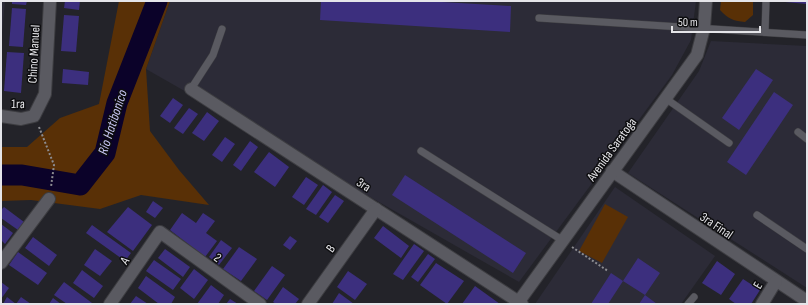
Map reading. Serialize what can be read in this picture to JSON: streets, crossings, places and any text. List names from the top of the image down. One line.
{"streets":{"street":["Chino Manuel","1ra","Avenida Saratoga","3ra","3ra Final","B","2","A","E"]},"crossings":[["Chino Manuel","1ra"],["Avenida Saratoga","3ra"],["Avenida Saratoga","3ra Final"],["3ra","B"],["3ra Final","E"],["2","A"]],"water":["Río Hatibonico"],"scale_bar":"50 m"}
